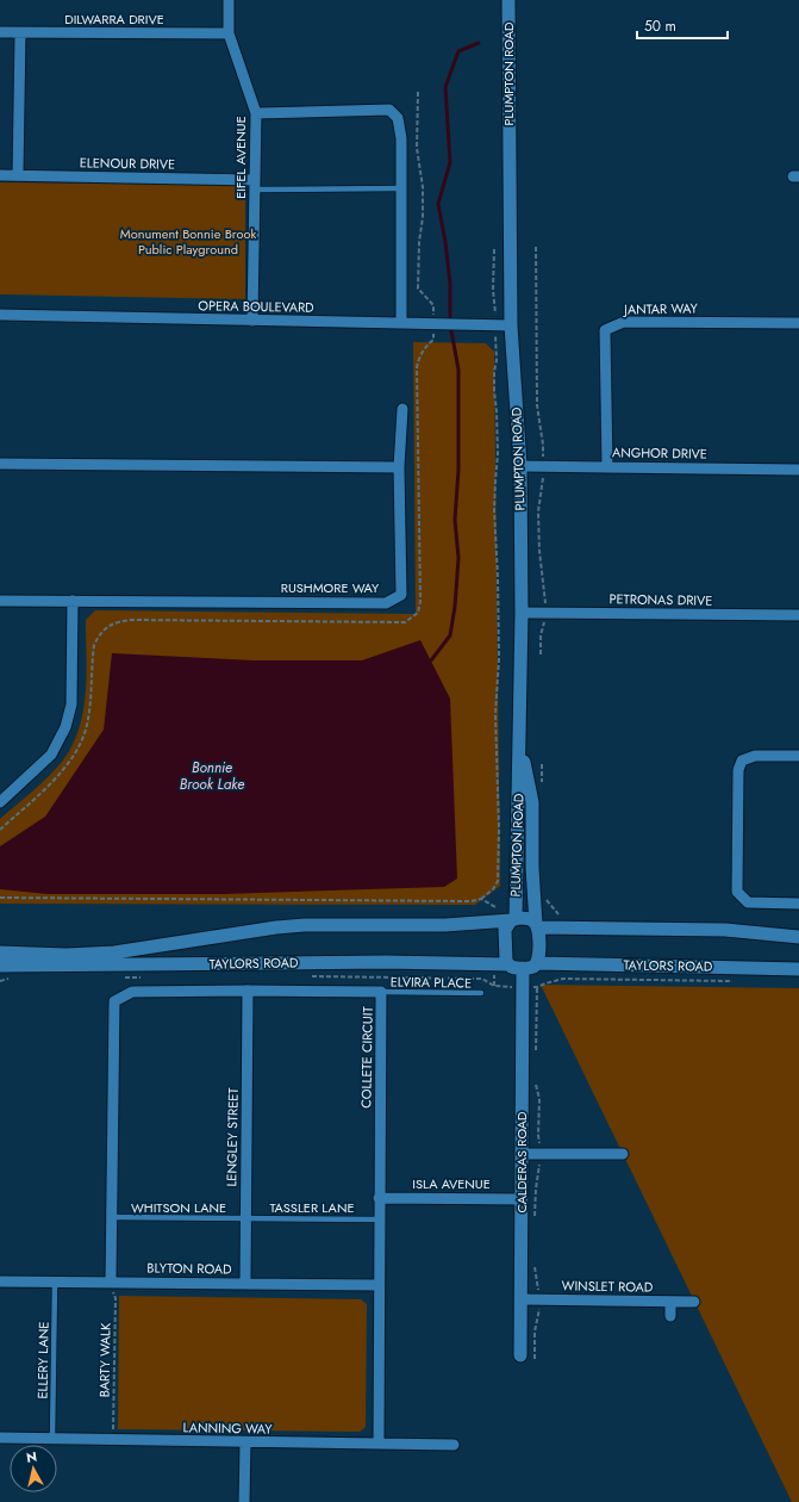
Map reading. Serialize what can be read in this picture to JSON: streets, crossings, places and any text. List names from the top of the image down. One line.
{"streets":{"street":["DILWARRA DRIVE","PLUMPTON ROAD","EIFEL AVENUE","ELENOUR DRIVE","OPERA BOULEVARD","JANTAR WAY","ANGHOR DRIVE","RUSHMORE WAY","PETRONAS DRIVE","TAYLORS ROAD","COLLETE CIRCUIT","LENGLEY STREET","CALDERAS ROAD","ISLA AVENUE","BLYTON ROAD","WINSLET ROAD","LANNING WAY"],"lane":["ELVIRA PLACE","WHITSON LANE","TASSLER LANE","ELLERY LANE"],"path":["BARTY WALK"]},"crossings":[["DILWARRA DRIVE","EIFEL AVENUE"],["PLUMPTON ROAD","OPERA BOULEVARD"],["PLUMPTON ROAD","ANGHOR DRIVE"],["PLUMPTON ROAD","PETRONAS DRIVE"],["PLUMPTON ROAD","TAYLORS ROAD"],["PLUMPTON ROAD","CALDERAS ROAD"],["EIFEL AVENUE","ELENOUR DRIVE"],["EIFEL AVENUE","OPERA BOULEVARD"],["JANTAR WAY","ANGHOR DRIVE"],["TAYLORS ROAD","CALDERAS ROAD"],["ELVIRA PLACE","COLLETE CIRCUIT"],["COLLETE CIRCUIT","LENGLEY STREET"],["COLLETE CIRCUIT","ISLA AVENUE"],["COLLETE CIRCUIT","WHITSON LANE"],["COLLETE CIRCUIT","TASSLER LANE"],["COLLETE CIRCUIT","BLYTON ROAD"],["COLLETE CIRCUIT","BARTY WALK"],["COLLETE CIRCUIT","LANNING WAY"],["LENGLEY STREET","WHITSON LANE"],["LENGLEY STREET","TASSLER LANE"],["LENGLEY STREET","BLYTON ROAD"],["CALDERAS ROAD","ISLA AVENUE"],["CALDERAS ROAD","WINSLET ROAD"],["WHITSON LANE","TASSLER LANE"],["BLYTON ROAD","ELLERY LANE"],["BLYTON ROAD","BARTY WALK"],["ELLERY LANE","LANNING WAY"],["BARTY WALK","LANNING WAY"]],"water":["Bonnie Brook Lake"],"parks":["Monument Bonnie Brook Public Playground"],"scale_bar":"50 m","north":"top"}
